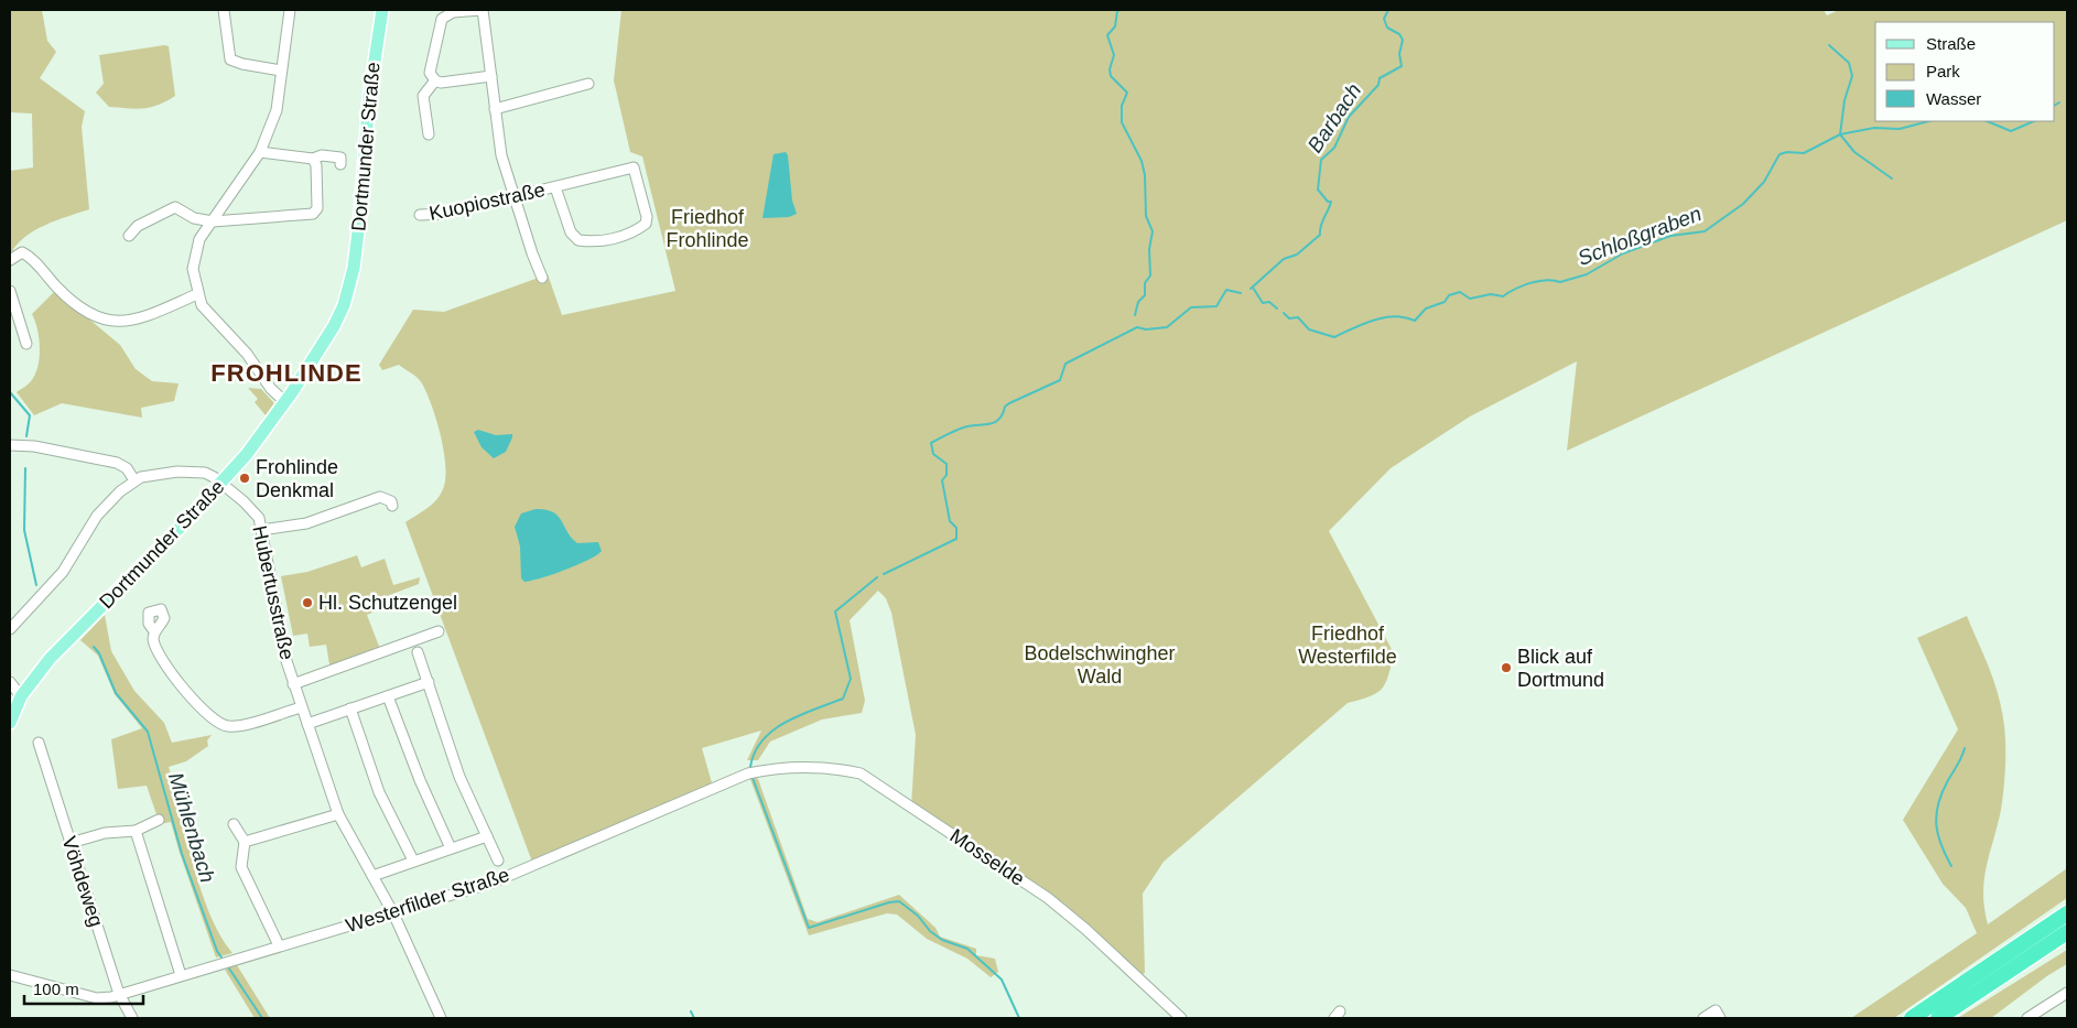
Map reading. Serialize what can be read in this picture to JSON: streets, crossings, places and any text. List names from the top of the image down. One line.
{"streets":{"main road":["Dortmunder Straße"],"street":["Kuopiostraße","Hubertusstraße","Mosselde","Vöhdeweg","Westerfilder Straße"]},"crossings":[["Dortmunder Straße","Hubertusstraße"],["Hubertusstraße","Westerfilder Straße"],["Mosselde","Westerfilder Straße"],["Vöhdeweg","Westerfilder Straße"]],"districts":["FROHLINDE"],"water":["Barbach","Schloßgraben","Mühlenbach"],"parks":["Friedhof Frohlinde","Friedhof Westerfilde","Bodelschwingher Wald"],"places":["Frohlinde Denkmal","Hl. Schutzengel","Blick auf Dortmund"],"legend":["Straße","Park","Wasser"],"scale_bar":"100 m"}
